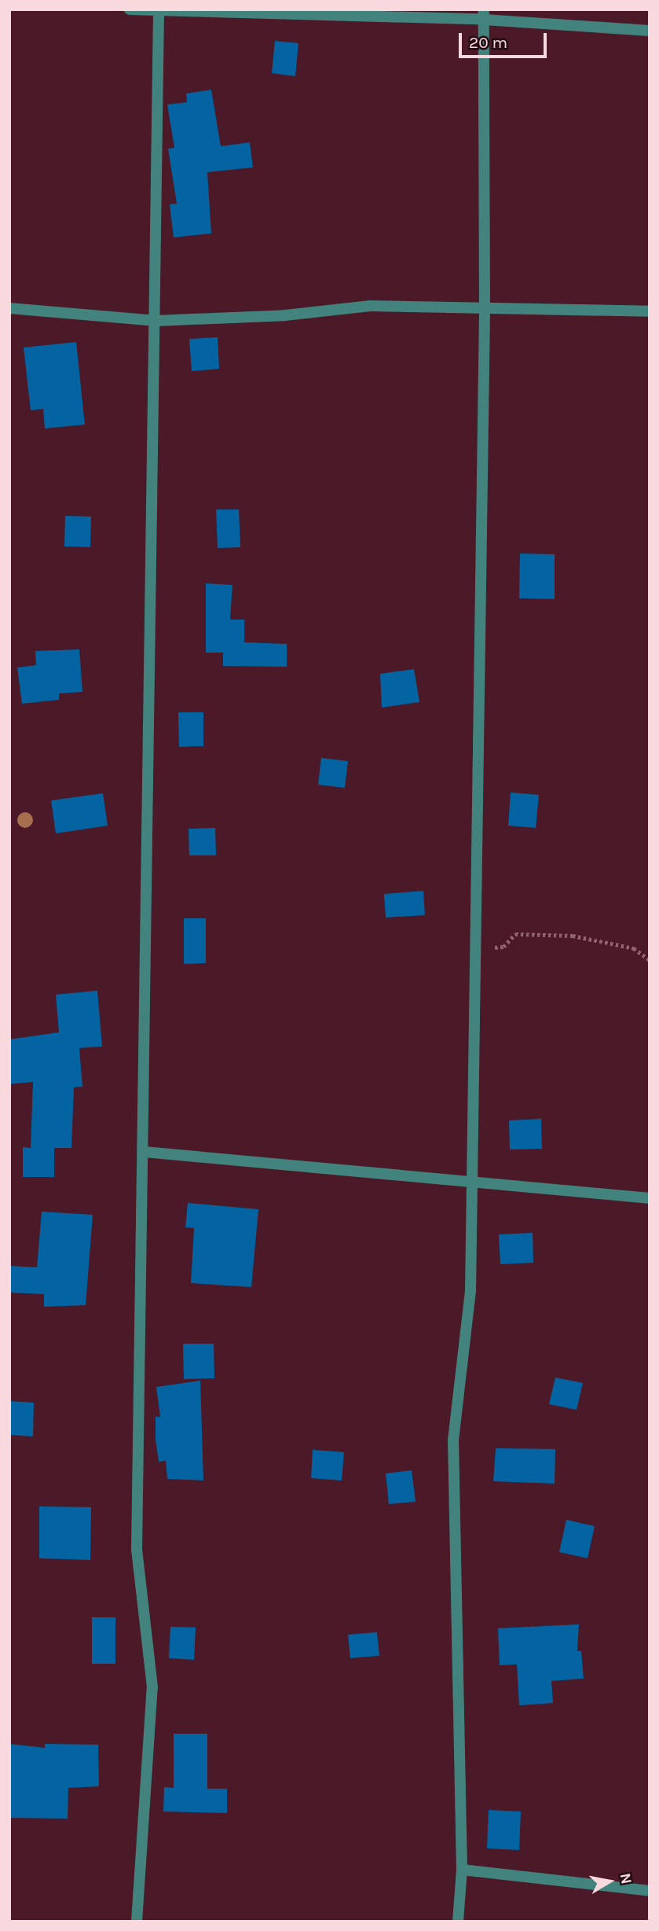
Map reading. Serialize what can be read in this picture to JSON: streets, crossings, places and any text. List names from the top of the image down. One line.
{"scale_bar":"20 m","north":"right"}
